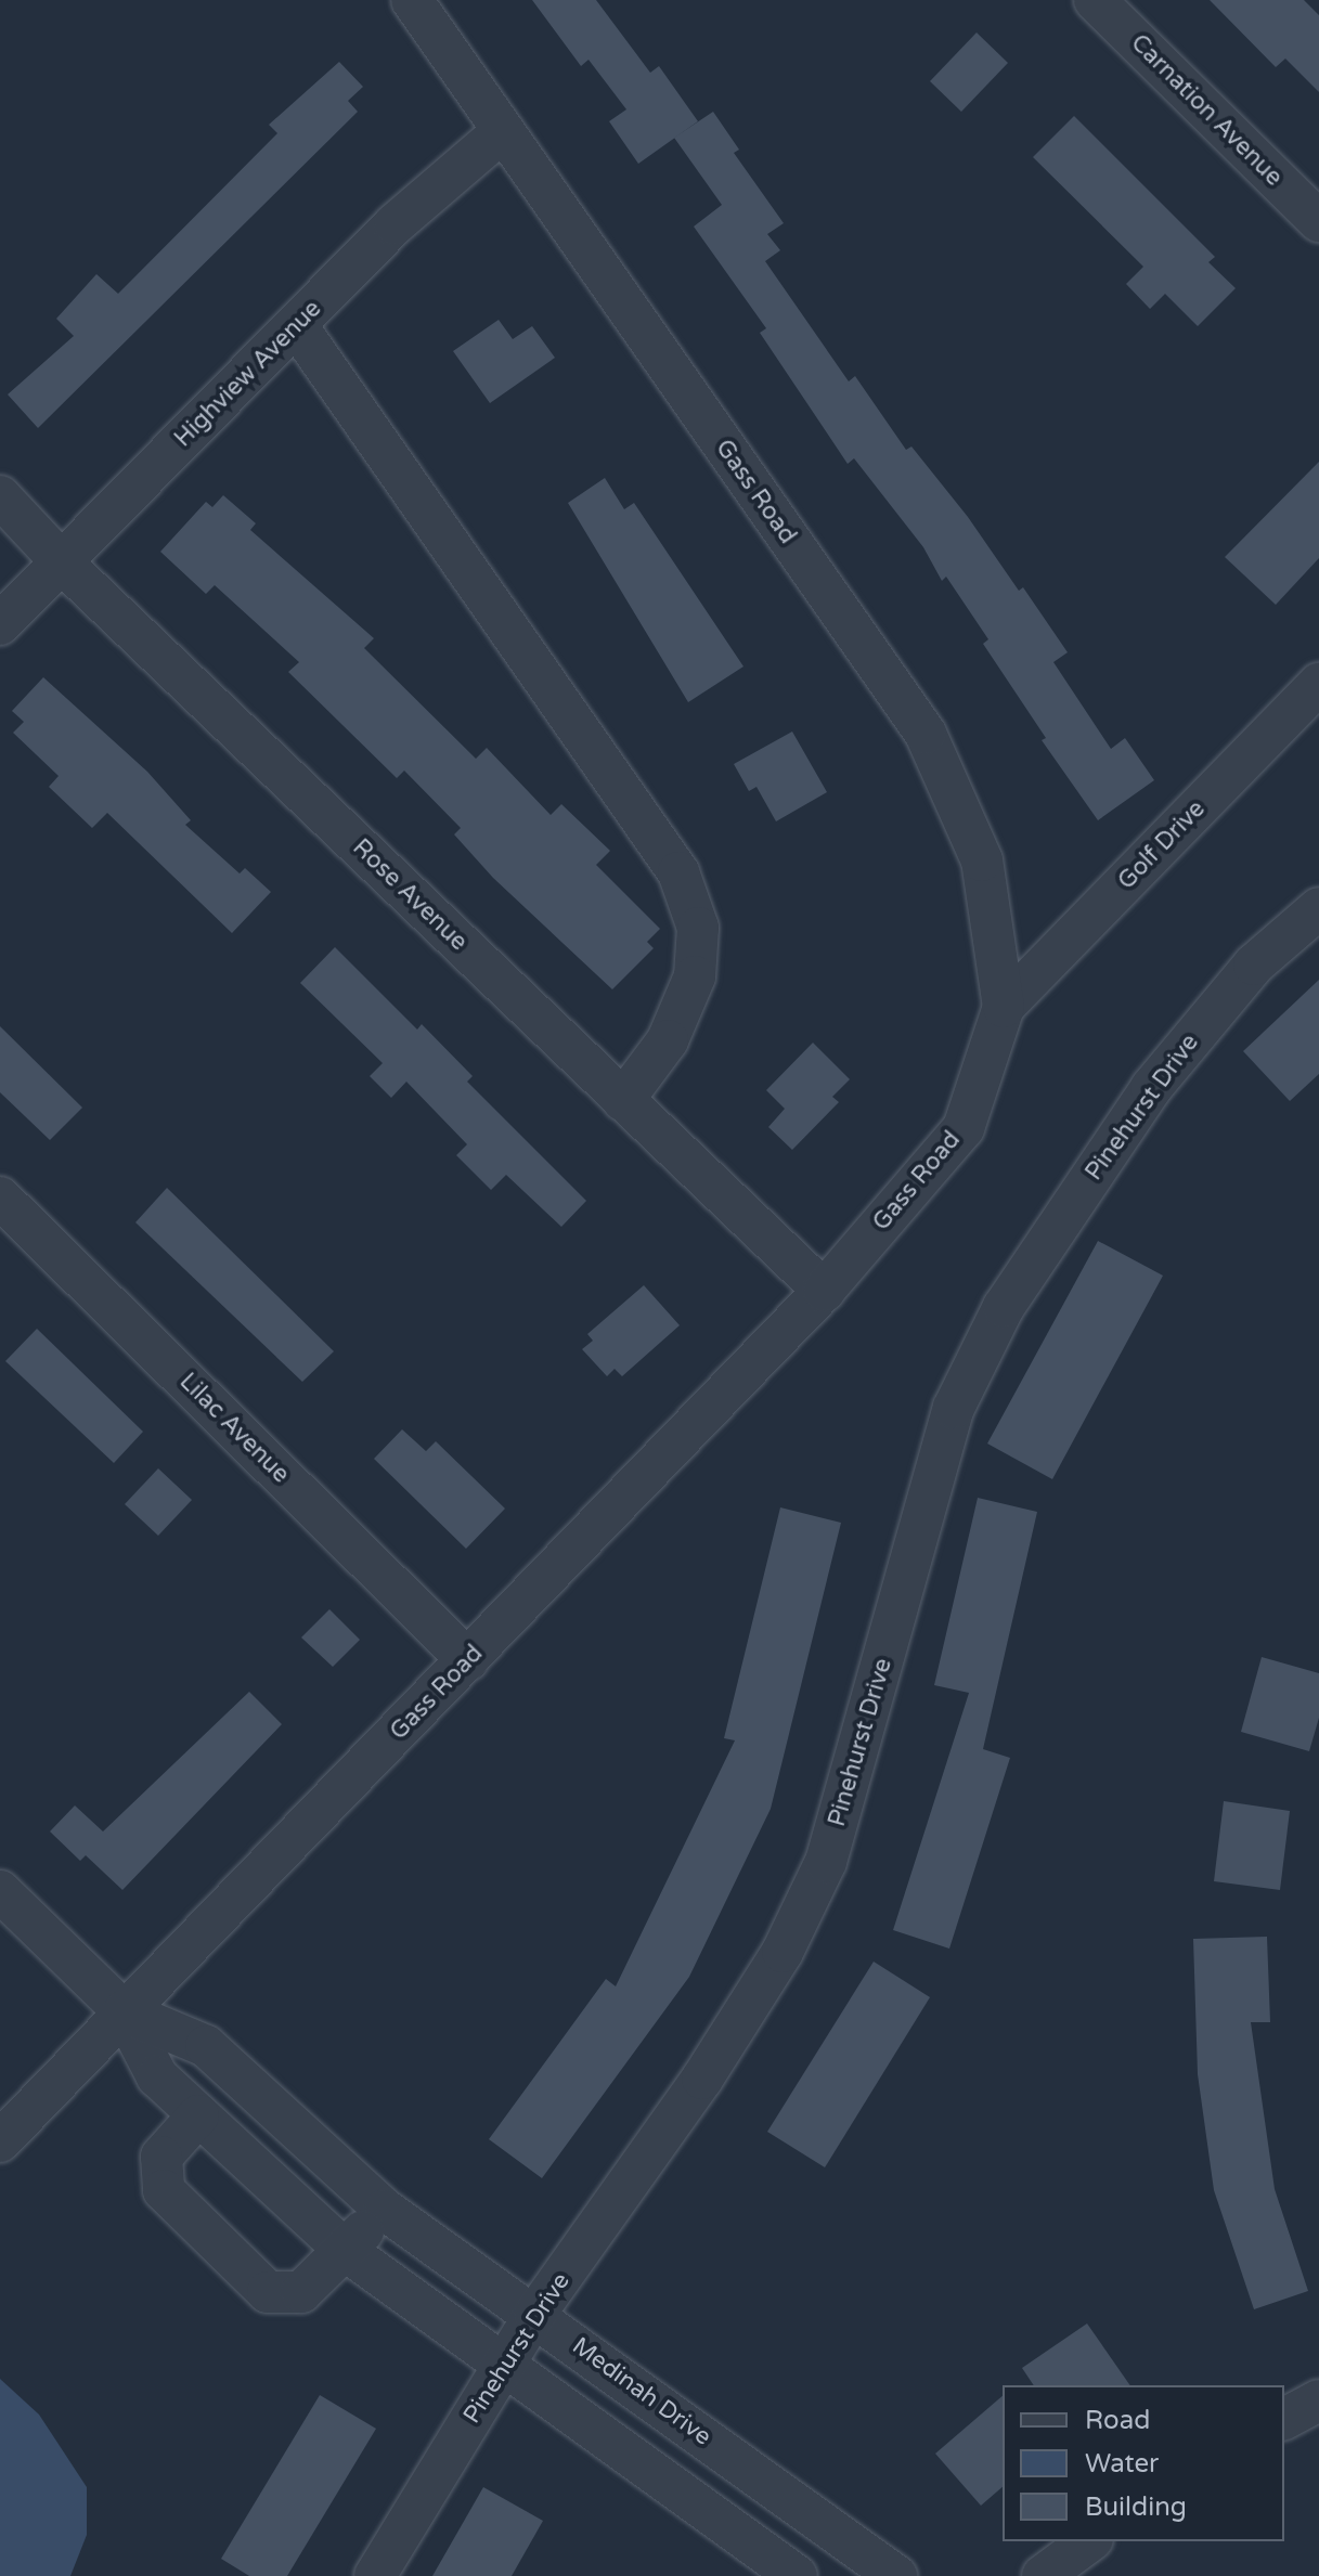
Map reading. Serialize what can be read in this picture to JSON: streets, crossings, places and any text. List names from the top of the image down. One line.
{"streets":{"street":["Carnation Avenue","Highview Avenue","Gass Road","Golf Drive","Rose Avenue","Pinehurst Drive","Lilac Avenue","Medinah Drive"]},"crossings":[["Highview Avenue","Gass Road"],["Highview Avenue","Rose Avenue"],["Gass Road","Golf Drive"],["Gass Road","Rose Avenue"],["Gass Road","Lilac Avenue"],["Gass Road","Medinah Drive"],["Pinehurst Drive","Medinah Drive"]],"legend":["Road","Water","Building"]}
